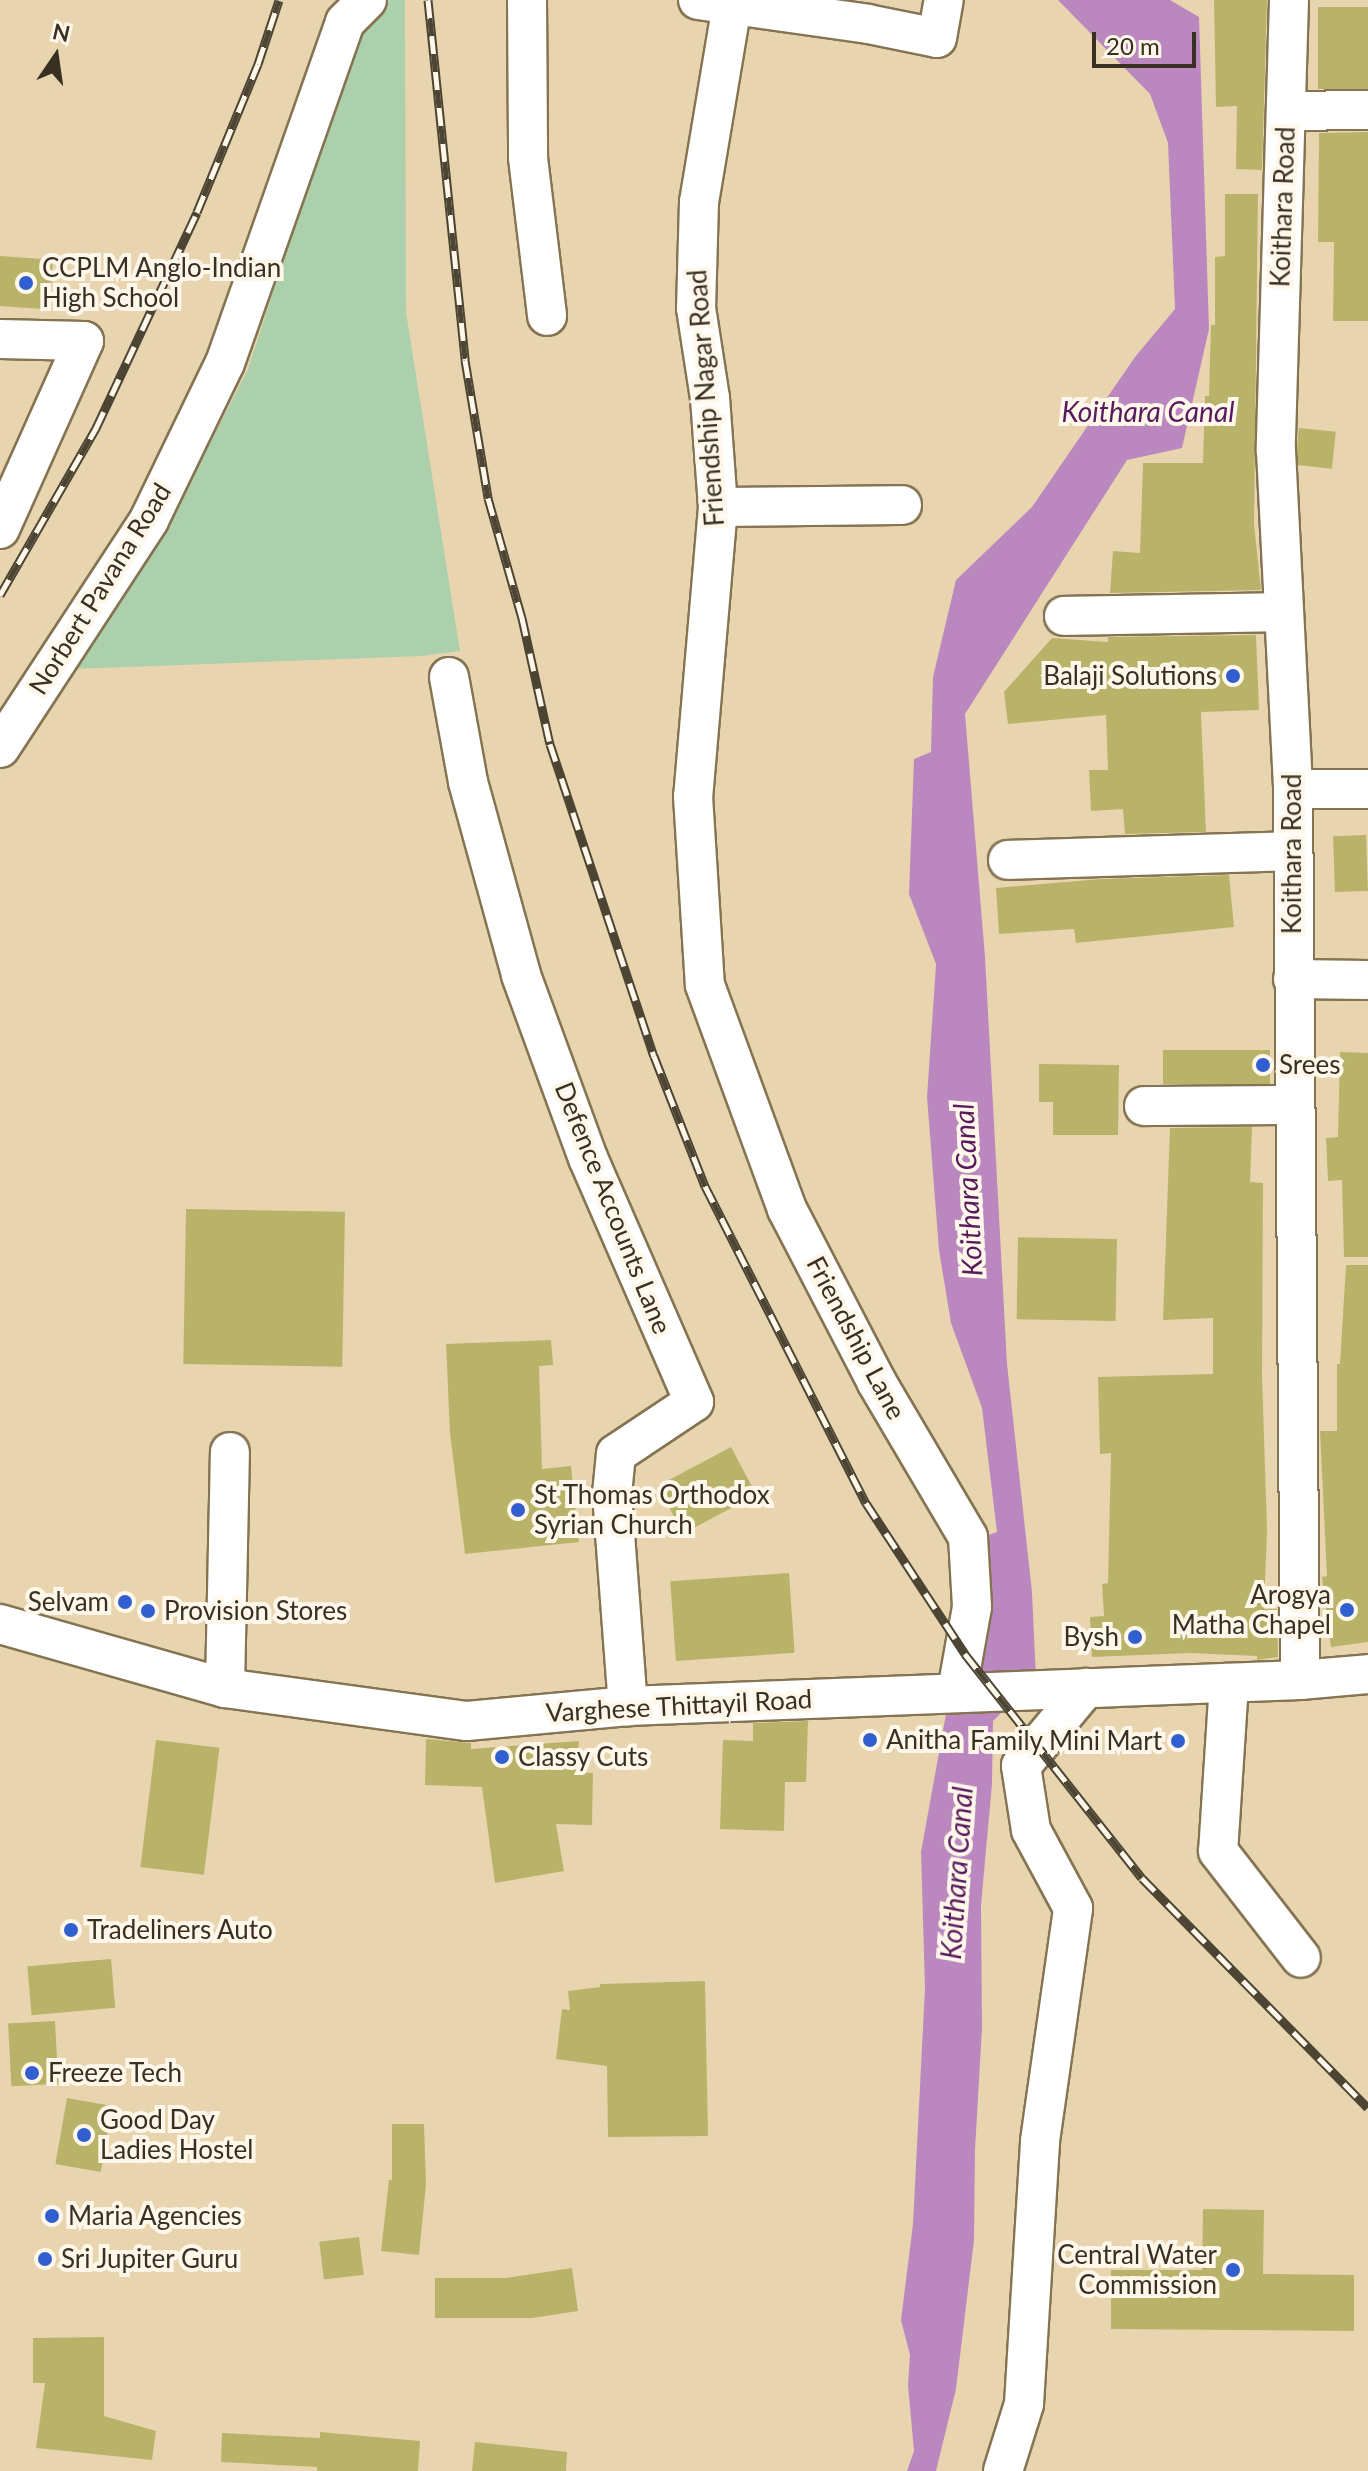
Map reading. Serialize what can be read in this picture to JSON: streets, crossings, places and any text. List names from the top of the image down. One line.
{"streets":{"street":["Koithara Road","Friendship Nagar Road","Norbert Pavana Road","Defence Accounts Lane","Friendship Lane","Varghese Thittayil Road"]},"crossings":[["Koithara Road","Varghese Thittayil Road"],["Friendship Nagar Road","Friendship Lane"],["Defence Accounts Lane","Varghese Thittayil Road"],["Friendship Lane","Varghese Thittayil Road"]],"water":["Koithara Canal"],"places":["CCPLM Anglo-Indian High School","Balaji Solutions","Srees","St Thomas Orthodox Syrian Church","Selvam","Arogya Matha Chapel","Provision Stores","Bysh","Anitha","Family Mini Mart","Classy Cuts","Tradeliners Auto","Freeze Tech","Good Day Ladies Hostel","Maria Agencies","Sri Jupiter Guru","Central Water Commission"],"scale_bar":"20 m","north":"top"}
